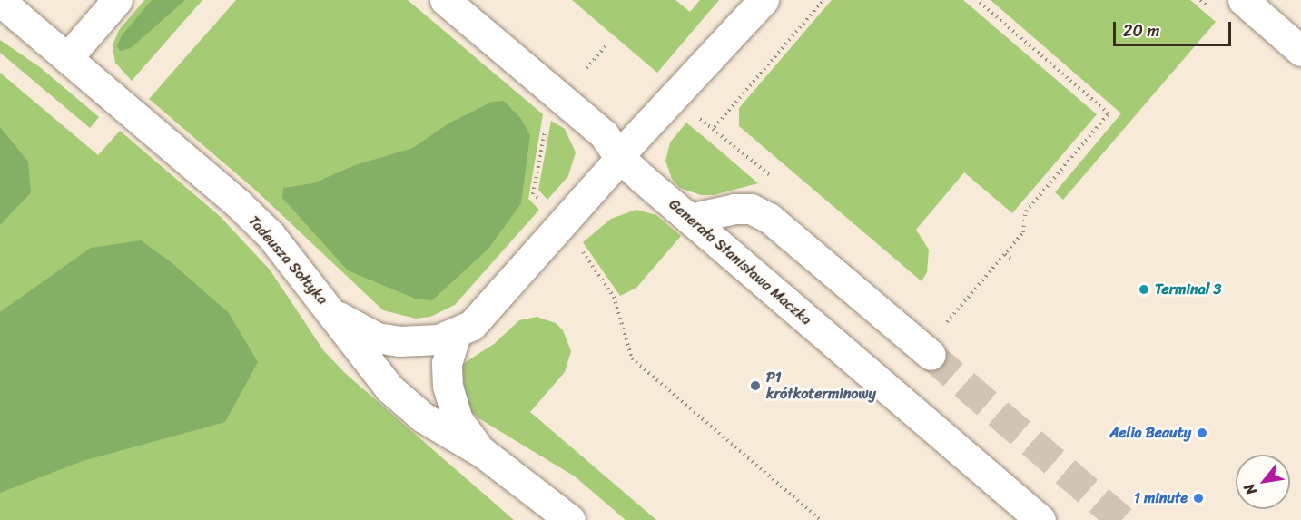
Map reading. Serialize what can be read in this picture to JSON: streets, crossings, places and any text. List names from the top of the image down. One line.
{"streets":{"street":["Tadeusza Sołtyka","Generała Stanisława Maczka"]},"places":["Terminal 3","P1 krótkoterminowy","Aelia Beauty","1 minute"],"scale_bar":"20 m","north":"bottom left"}
